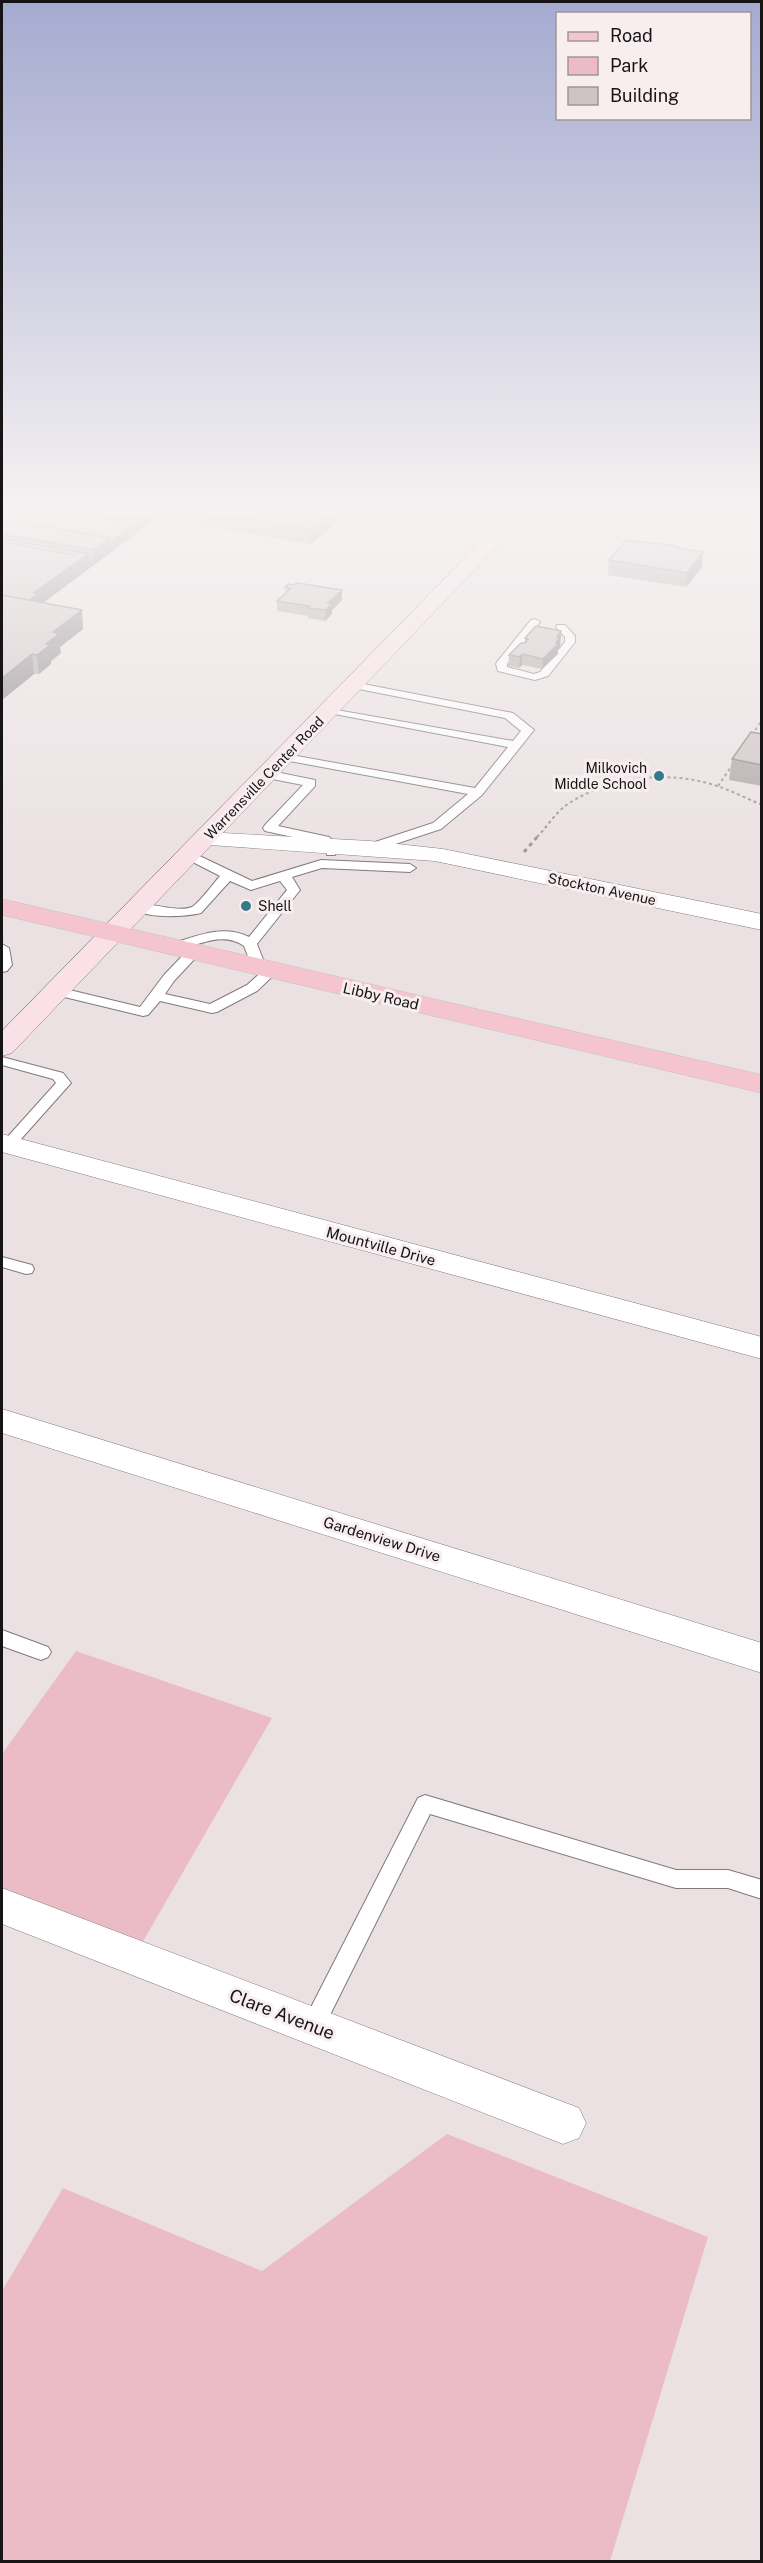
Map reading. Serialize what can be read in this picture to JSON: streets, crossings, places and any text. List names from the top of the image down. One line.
{"streets":{"main road":["Warrensville Center Road","Libby Road"],"street":["Stockton Avenue","Mountville Drive","Gardenview Drive","Clare Avenue"]},"crossings":[["Warrensville Center Road","Stockton Avenue"],["Warrensville Center Road","Libby Road"]],"places":["Milkovich Middle School","Shell"],"legend":["Road","Park","Building"]}
